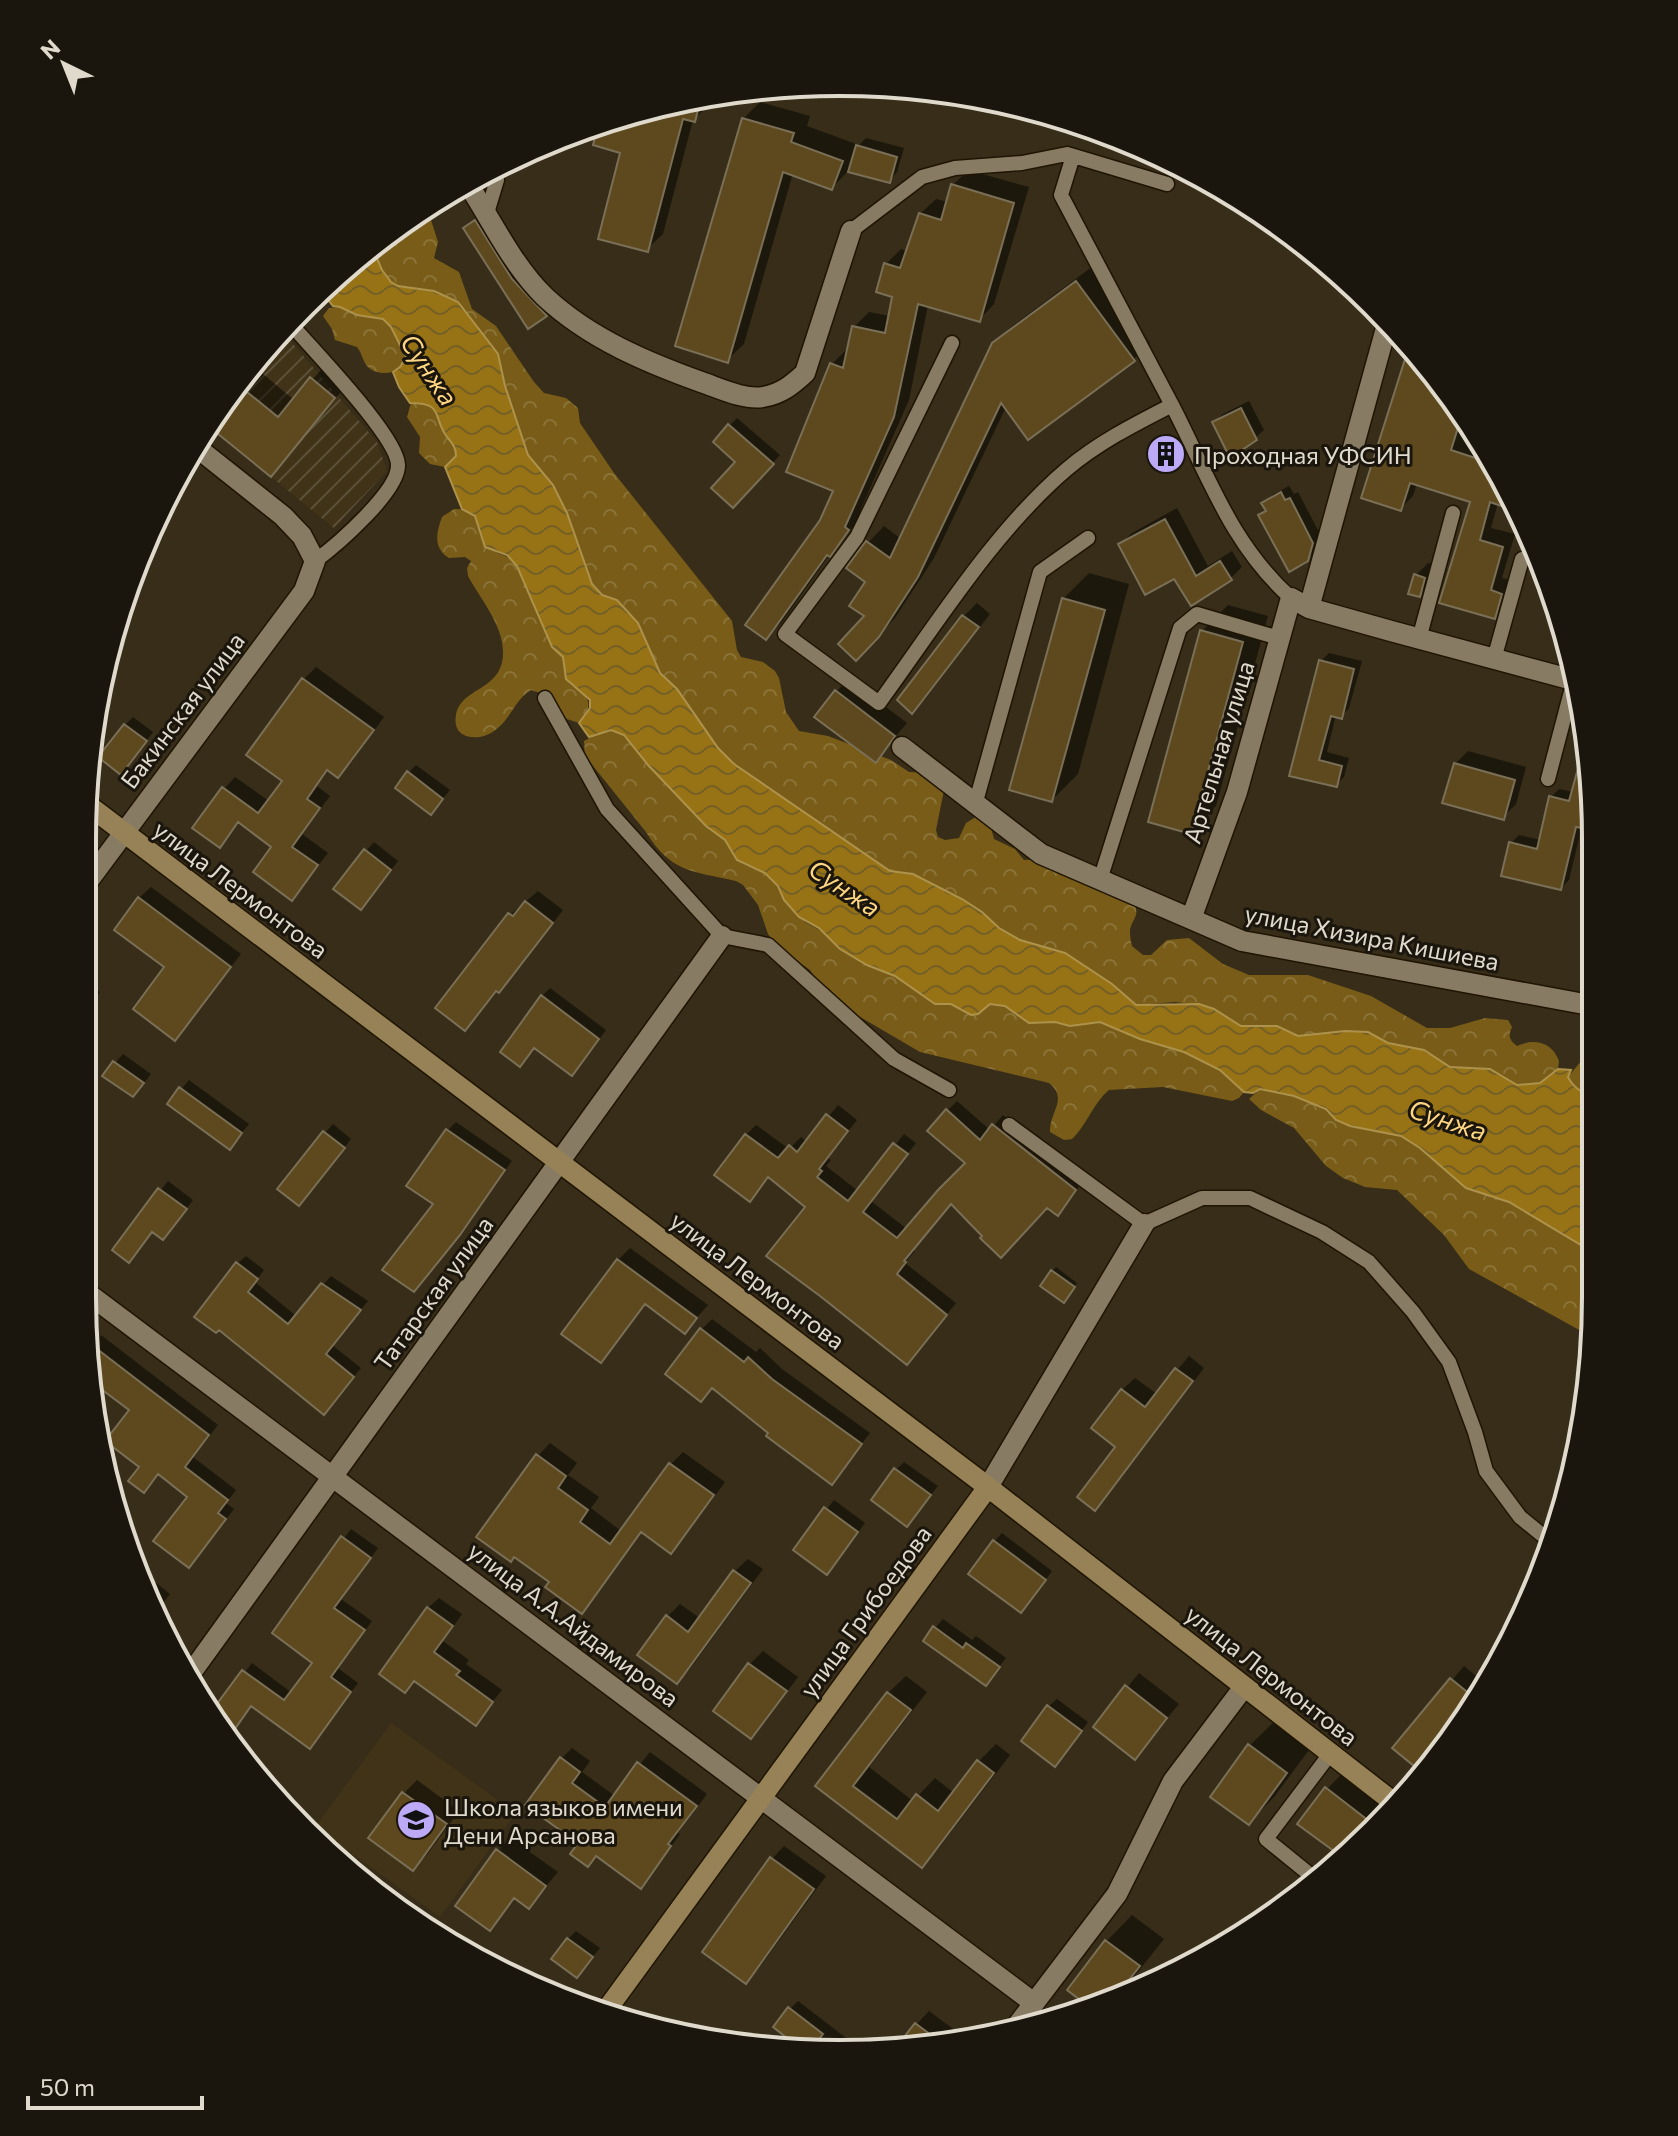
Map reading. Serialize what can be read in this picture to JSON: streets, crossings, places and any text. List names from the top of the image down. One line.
{"streets":{"street":["Бакинская улица","Артельная улица","улица Лермонтова","улица Хизира Кишиева","Татарская улица","улица Грибоедова","улица А.А.Айдамирова"]},"crossings":[["Бакинская улица","улица Лермонтова"],["Артельная улица","улица Хизира Кишиева"],["улица Лермонтова","Татарская улица"],["улица Лермонтова","улица Грибоедова"],["Татарская улица","улица А.А.Айдамирова"],["улица Грибоедова","улица А.А.Айдамирова"]],"water":["Сунжа"],"places":{"building":["Проходная УФСИН"],"school or university":["Школа языков имени Дени Арсанова"]},"scale_bar":"50 m","north":"top left"}
